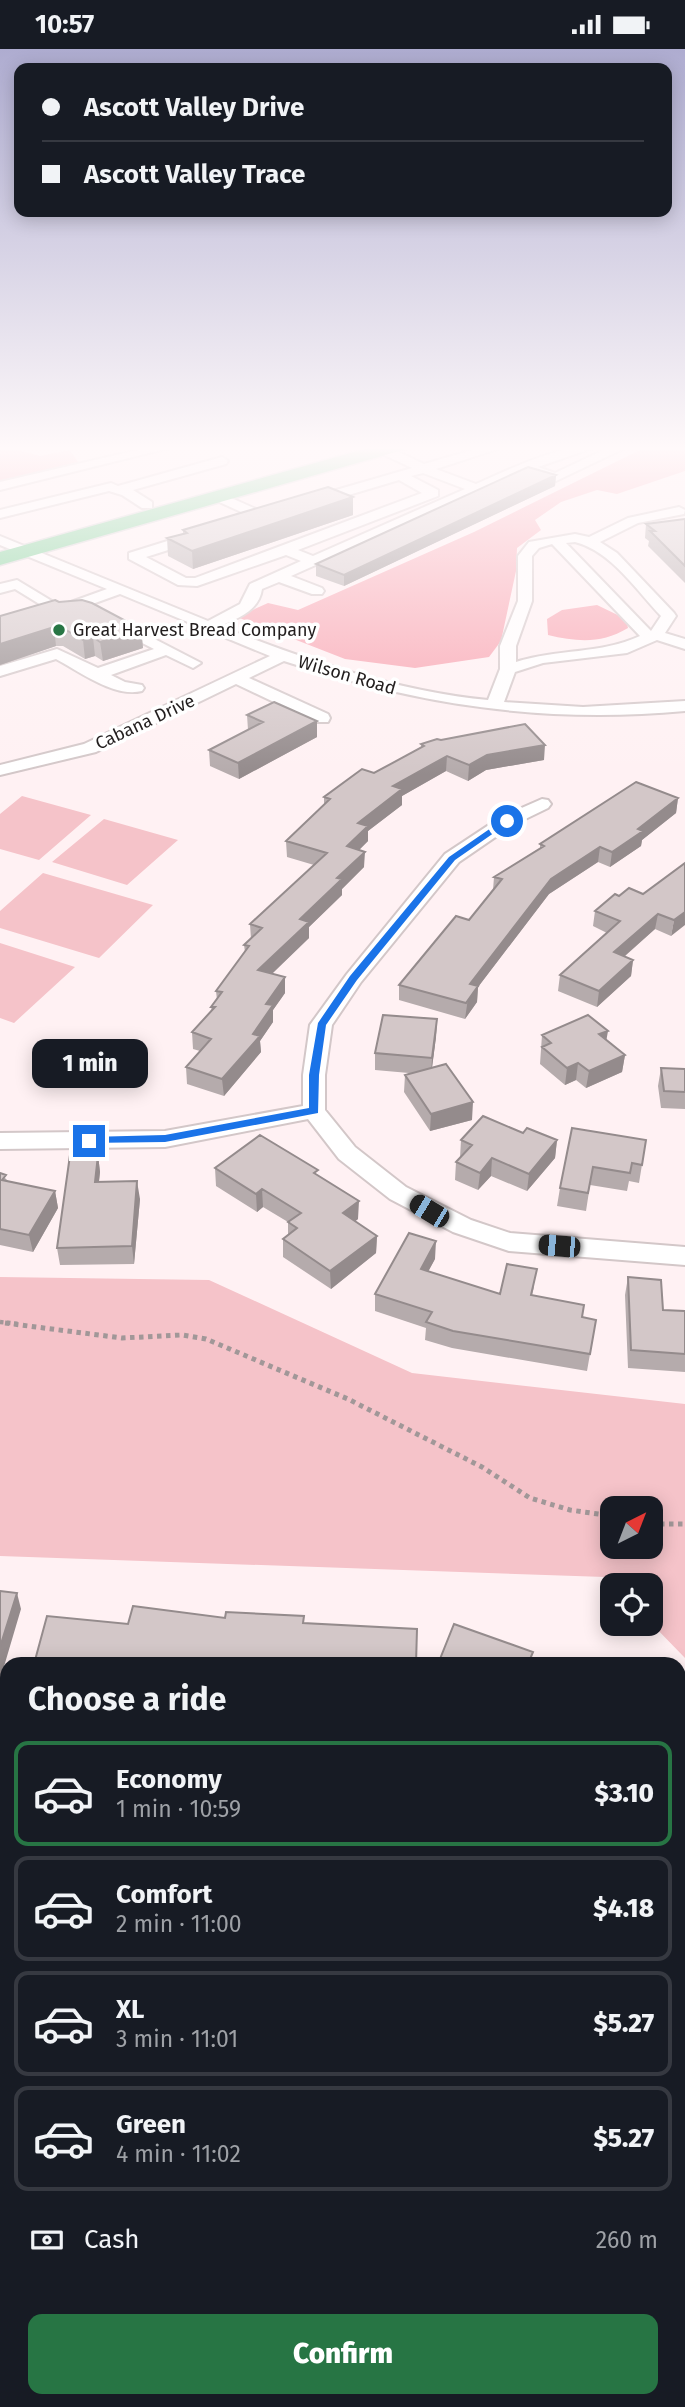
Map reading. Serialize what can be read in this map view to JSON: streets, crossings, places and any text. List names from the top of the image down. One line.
{"streets":{"street":["Wilson Road","Cabana Drive"]},"crossings":[["Wilson Road","Cabana Drive"]],"places":["Great Harvest Bread Company"],"north":"top right","page":{"status":"10:57","banner":["Ascott Valley Drive","Ascott Valley Trace"],"bubble":"1 min","heading":"Choose a ride","list":[{"name":"Economy","note":"1 min · 10:59","value":"$3.10"},{"name":"Comfort","note":"2 min · 11:00","value":"$4.18"},{"name":"XL","note":"3 min · 11:01","value":"$5.27"},{"name":"Green","note":"4 min · 11:02","value":"$5.27"}],"pay":["Cash","260 m"],"buttons":"Confirm"}}
